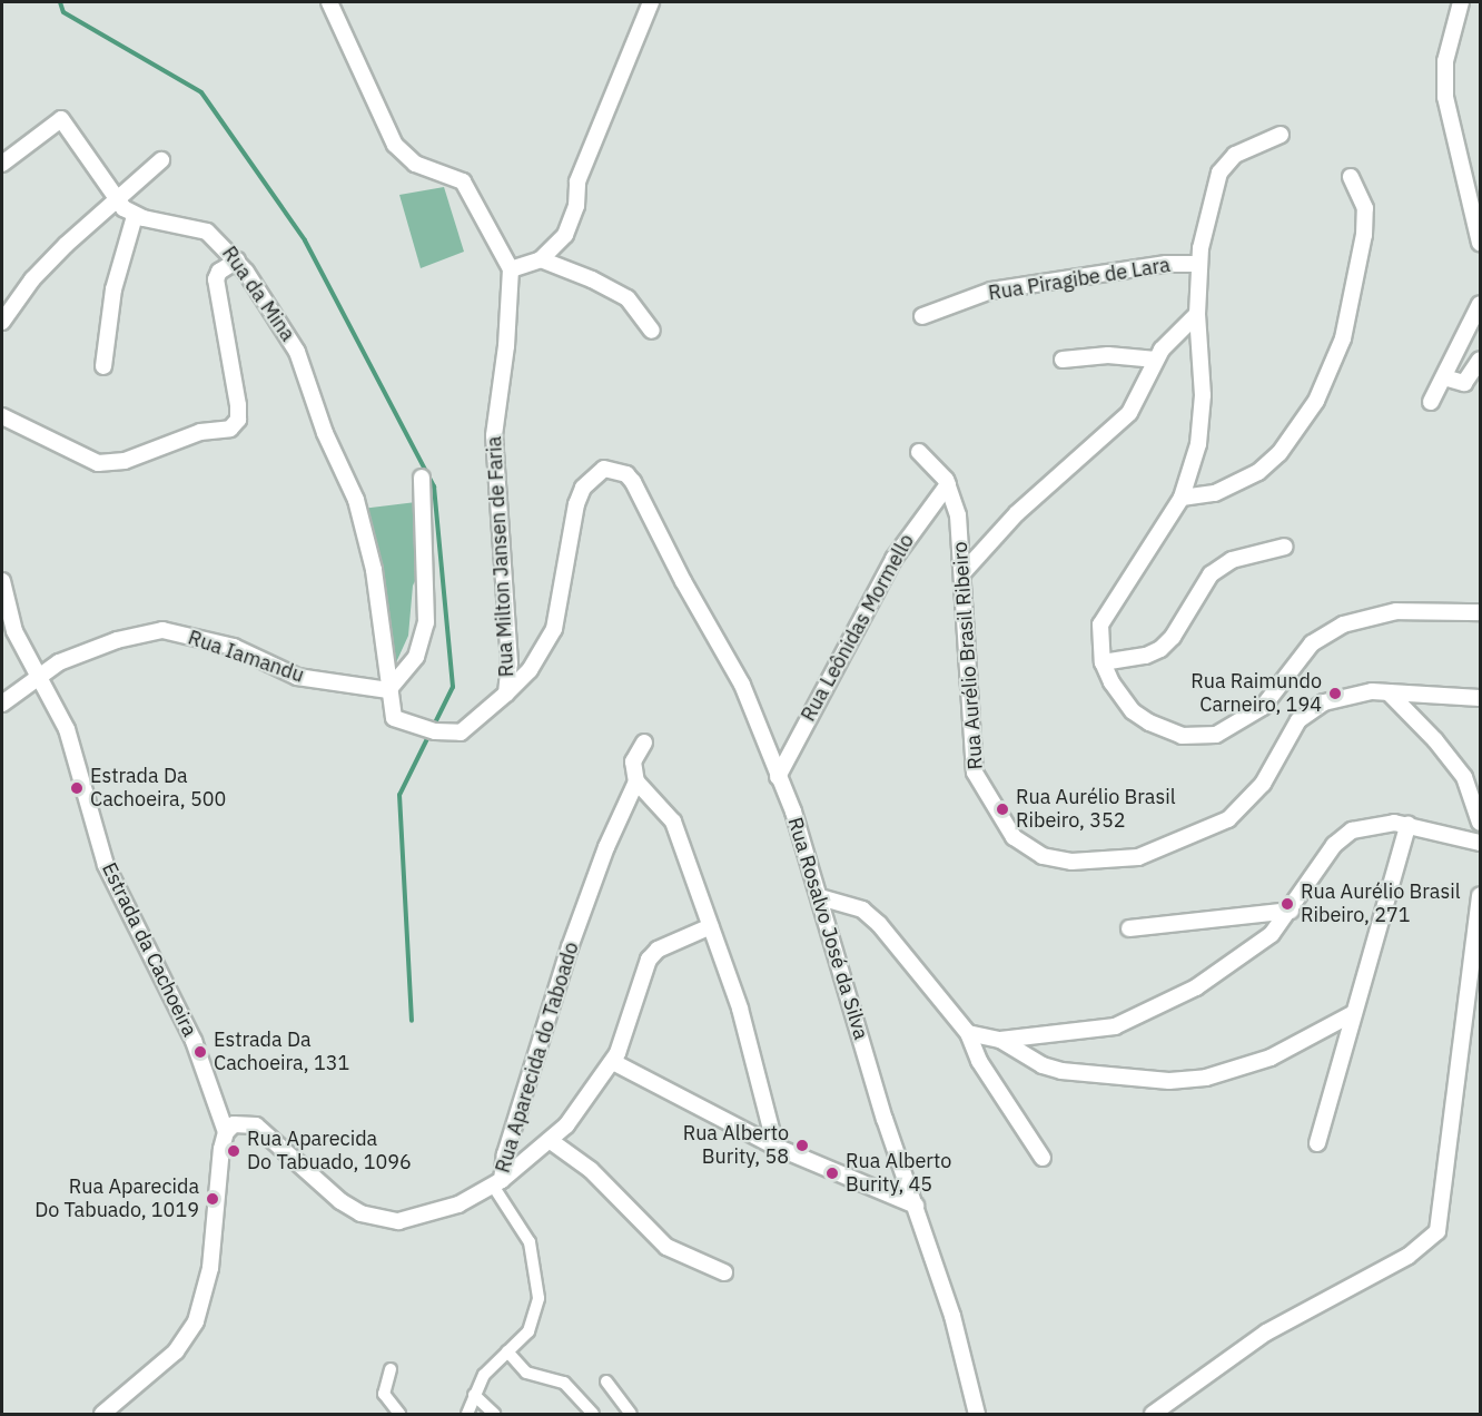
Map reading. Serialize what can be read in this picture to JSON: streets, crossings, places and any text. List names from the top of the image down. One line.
{"streets":{"street":["Rua Piragibe de Lara","Rua da Mina","Rua Milton Jansen de Faria","Rua Leônidas Mormello","Rua Aurélio Brasil Ribeiro","Rua Iamandu","Rua Rosalvo José da Silva","Estrada da Cachoeira","Rua Aparecida do Taboado"]},"crossings":[["Rua da Mina","Rua Milton Jansen de Faria"],["Rua da Mina","Rua Iamandu"],["Rua da Mina","Rua Rosalvo José da Silva"],["Rua Milton Jansen de Faria","Rua Rosalvo José da Silva"],["Rua Leônidas Mormello","Rua Aurélio Brasil Ribeiro"],["Rua Leônidas Mormello","Rua Rosalvo José da Silva"],["Rua Iamandu","Estrada da Cachoeira"],["Estrada da Cachoeira","Rua Aparecida do Taboado"]],"places":["Rua Raimundo Carneiro, 194","Estrada Da Cachoeira, 500","Rua Aurélio Brasil Ribeiro, 352","Rua Aurélio Brasil Ribeiro, 271","Estrada Da Cachoeira, 131","Rua Alberto Burity, 58","Rua Aparecida Do Tabuado, 1096","Rua Alberto Burity, 45","Rua Aparecida Do Tabuado, 1019"]}
